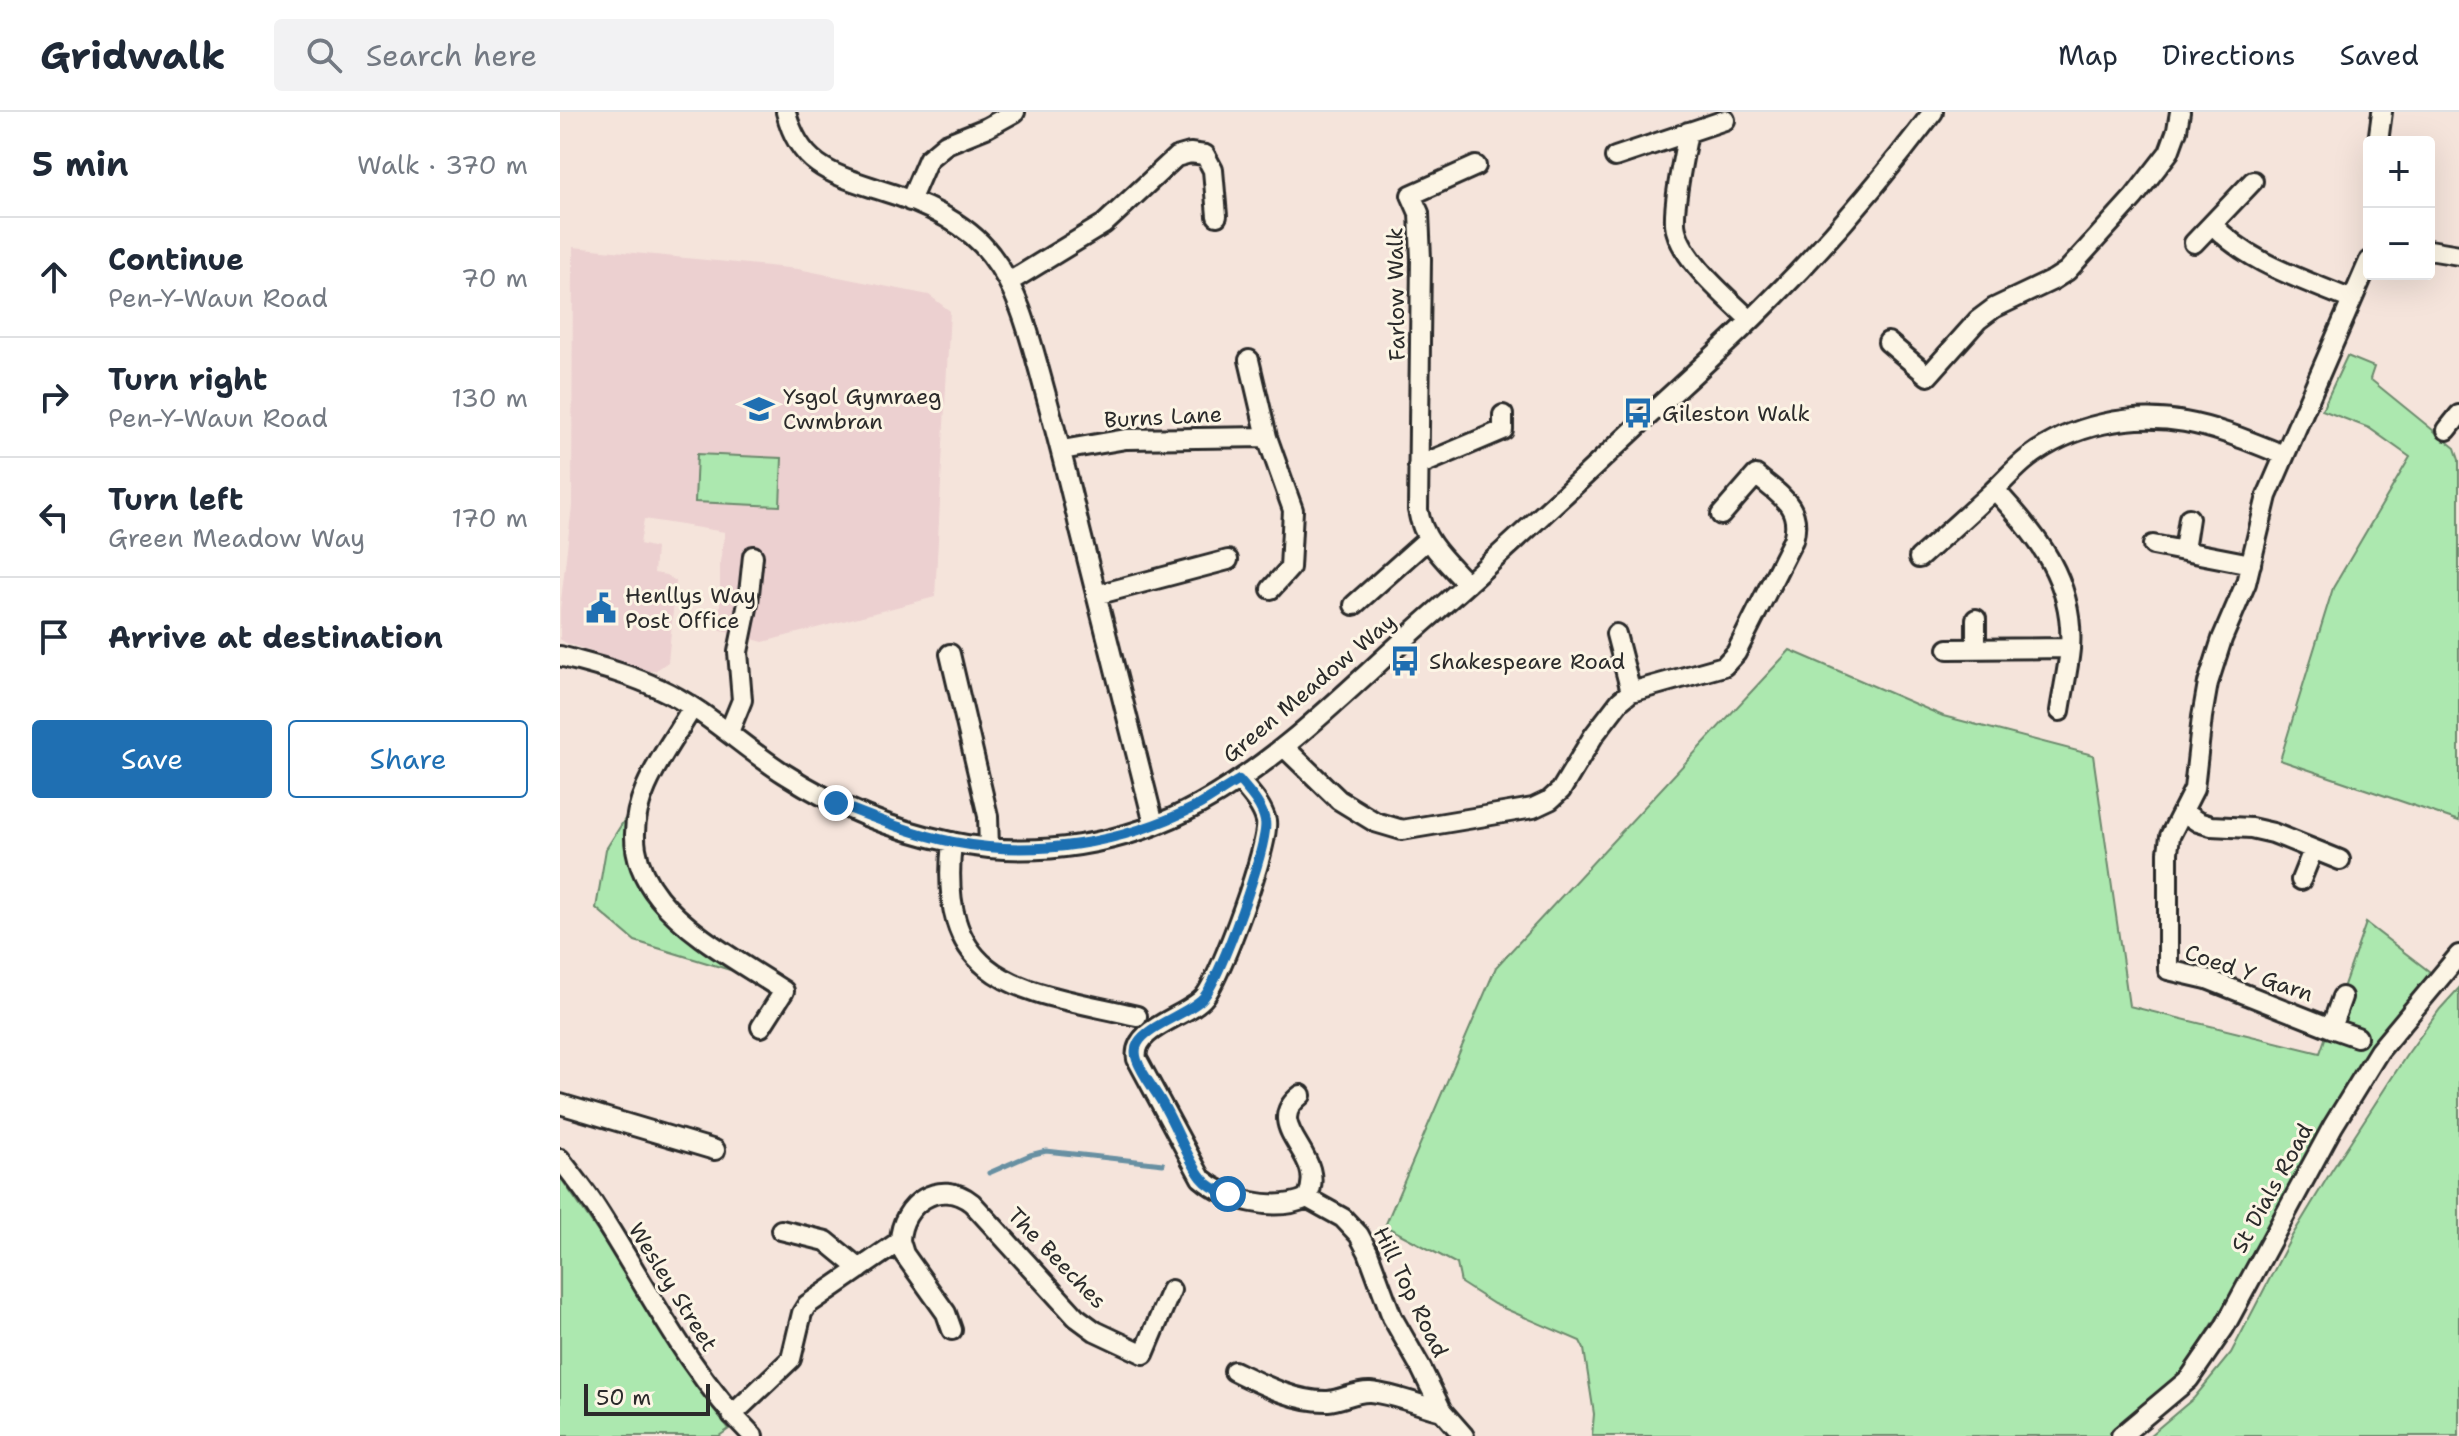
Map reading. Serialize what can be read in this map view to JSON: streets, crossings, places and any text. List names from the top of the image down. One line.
{"streets":{"street":["Farlow Walk","Burns Lane","Green Meadow Way","Coed Y Garn","St Dials Road","The Beeches","Wesley Street","Hill Top Road"]},"crossings":[["Farlow Walk","Green Meadow Way"]],"places":{"school or university":["Ysgol Gymraeg Cwmbran"],"bus stop":["Gileston Walk","Shakespeare Road"],"public building":["Henllys Way Post Office"]},"scale_bar":"50 m","page":{"header":"Gridwalk","search":"Search here","nav":["Map","Directions","Saved"],"heading":["5 min","Walk · 370 m"],"map_buttons":["+","−"],"list":[["Continue","Pen-Y-Waun Road","70 m"],["Turn right","Pen-Y-Waun Road","130 m"],["Turn left","Green Meadow Way","170 m"],"Arrive at destination"],"buttons":["Save","Share"],"scale":"50 m"}}
